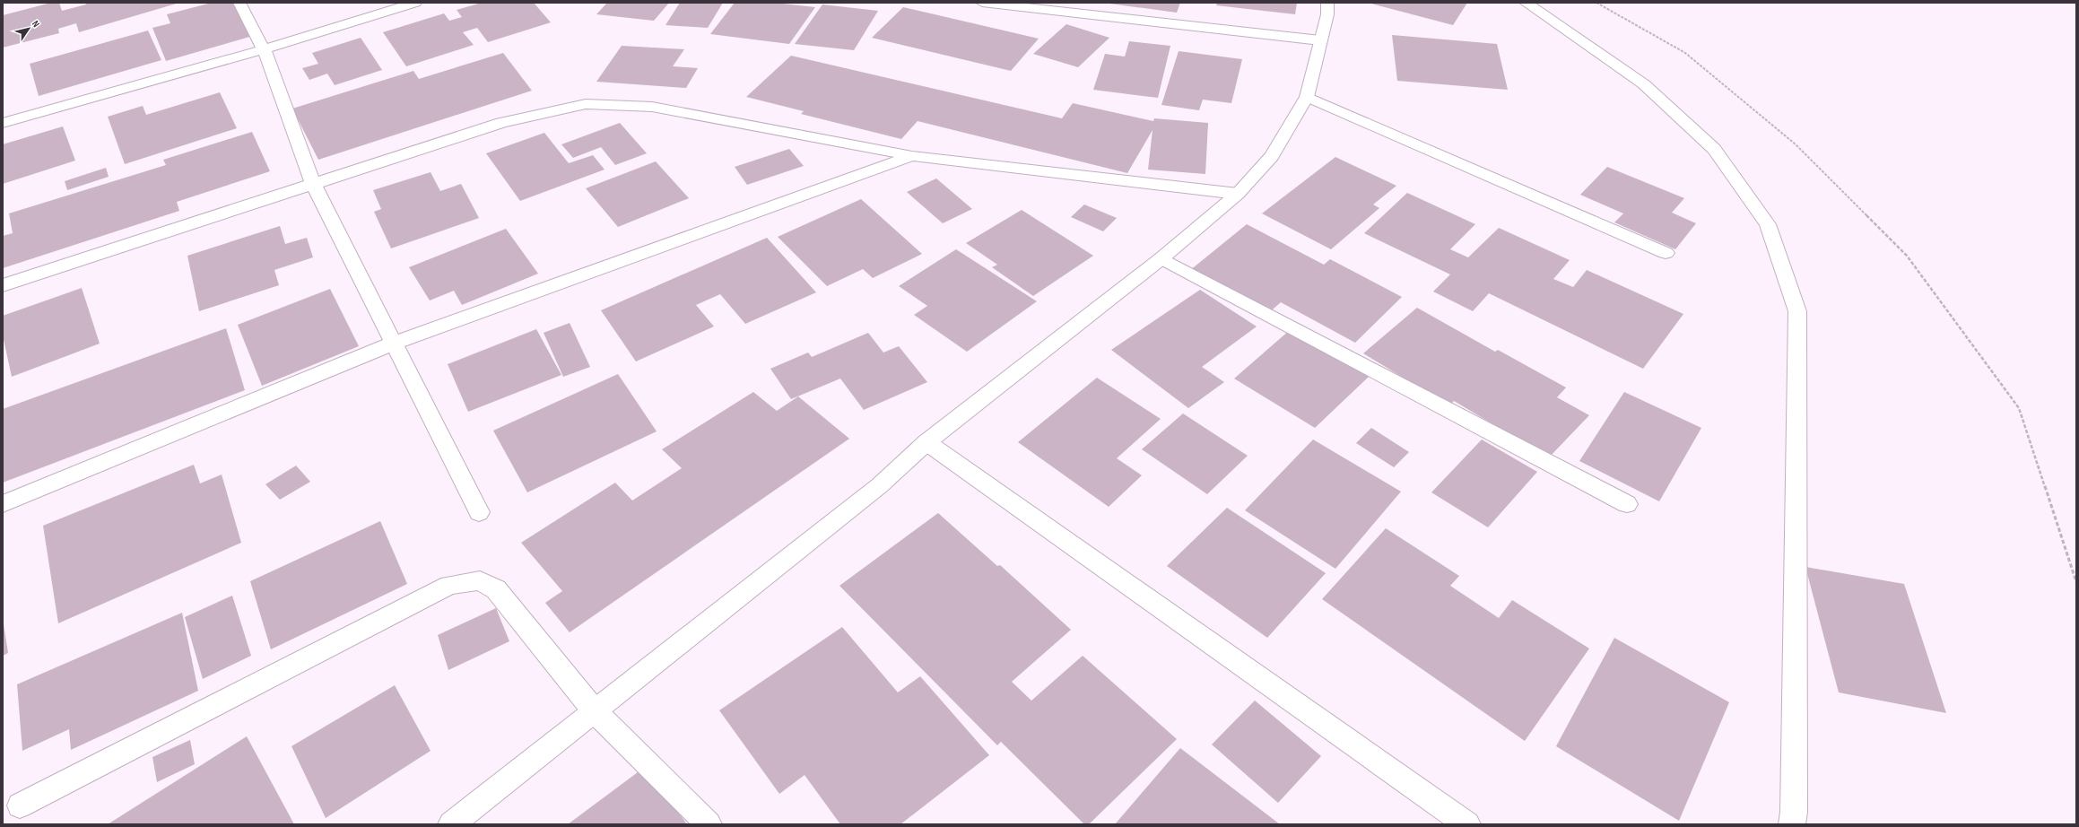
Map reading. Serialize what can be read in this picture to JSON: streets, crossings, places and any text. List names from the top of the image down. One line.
{"north":"top right"}
